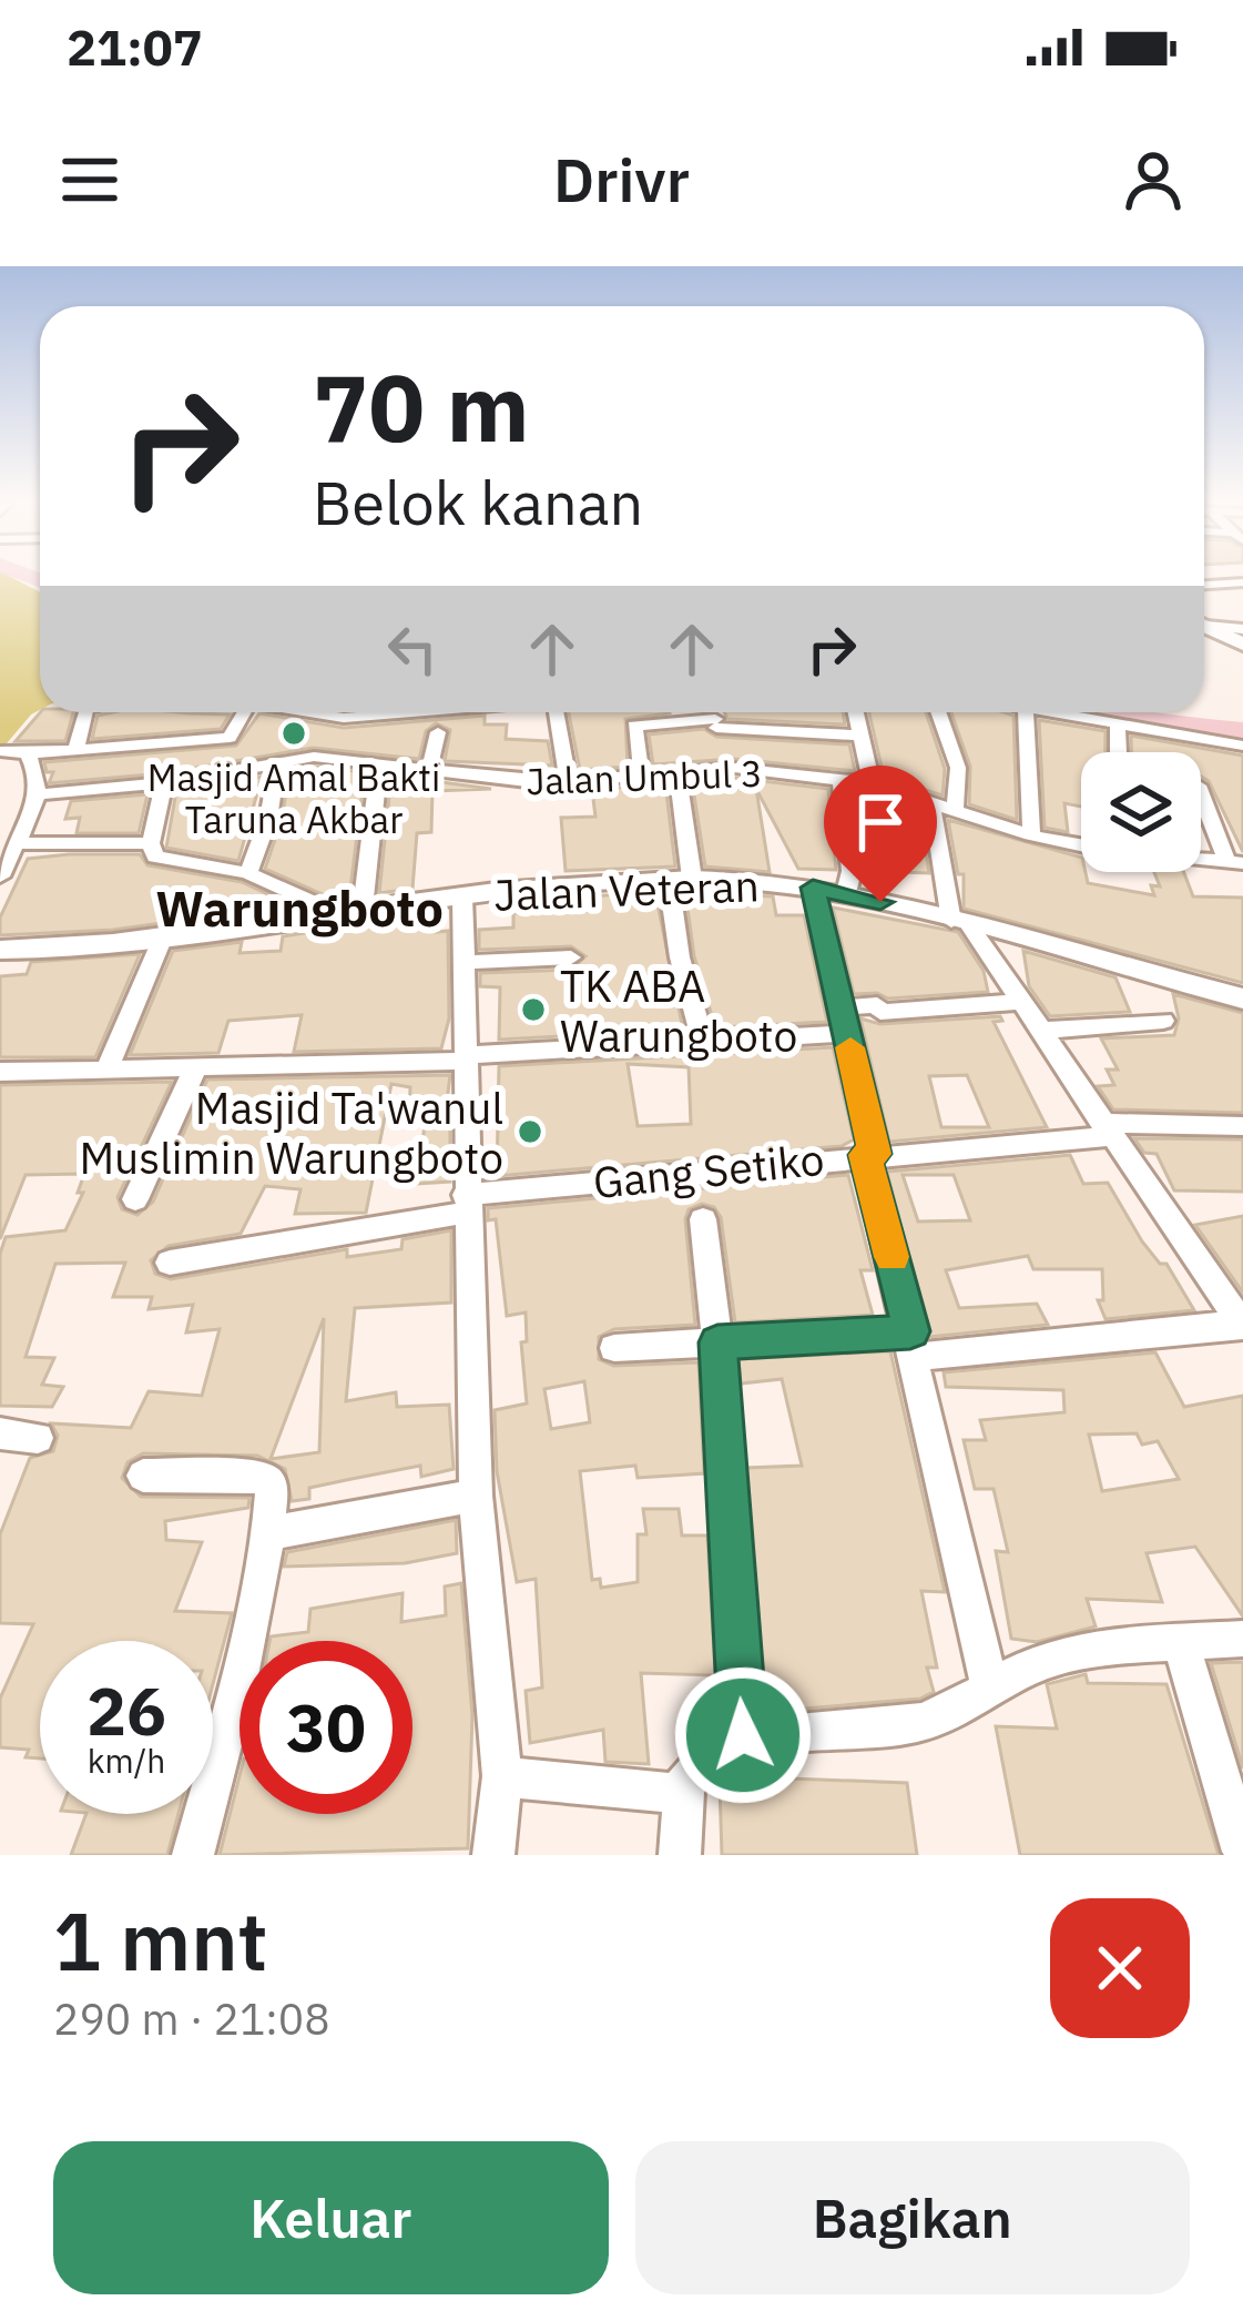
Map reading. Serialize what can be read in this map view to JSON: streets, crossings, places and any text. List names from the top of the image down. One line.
{"streets":{"main road":["Jalan Veteran"],"street":["Jalan Umbul 3","Gang Setiko"]},"districts":["Warungboto"],"places":["Masjid Amal Bakti Taruna Akbar","TK ABA Warungboto","Masjid Ta'wanul Muslimin Warungboto"],"page":{"status":"21:07","header":"Drivr","turn":["70 m","Belok kanan"],"speed":"26 km/h","limit":"30","heading":["1 mnt","290 m · 21:08"],"buttons":["Keluar","Bagikan"]}}
